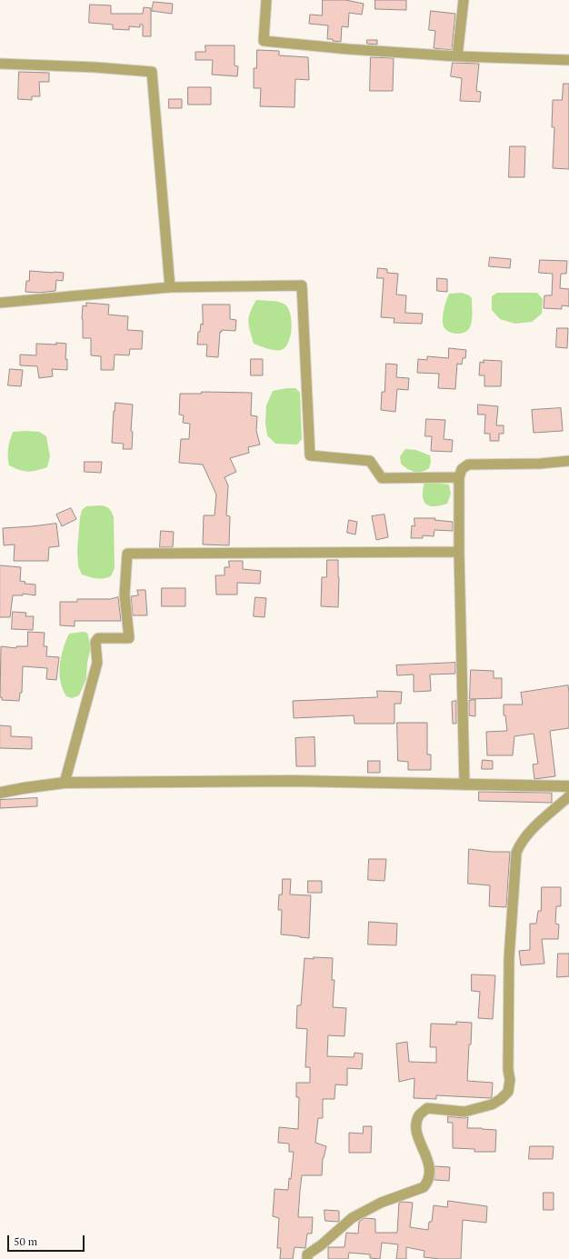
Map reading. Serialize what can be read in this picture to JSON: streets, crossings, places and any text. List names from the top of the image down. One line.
{"scale_bar":"50 m"}
